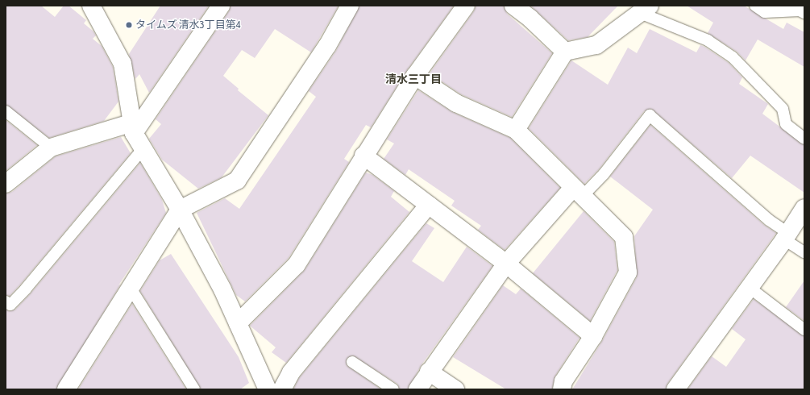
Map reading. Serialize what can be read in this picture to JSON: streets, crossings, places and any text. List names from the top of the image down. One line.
{"districts":["清水三丁目"],"places":["タイムズ 清水3丁目第4"]}
